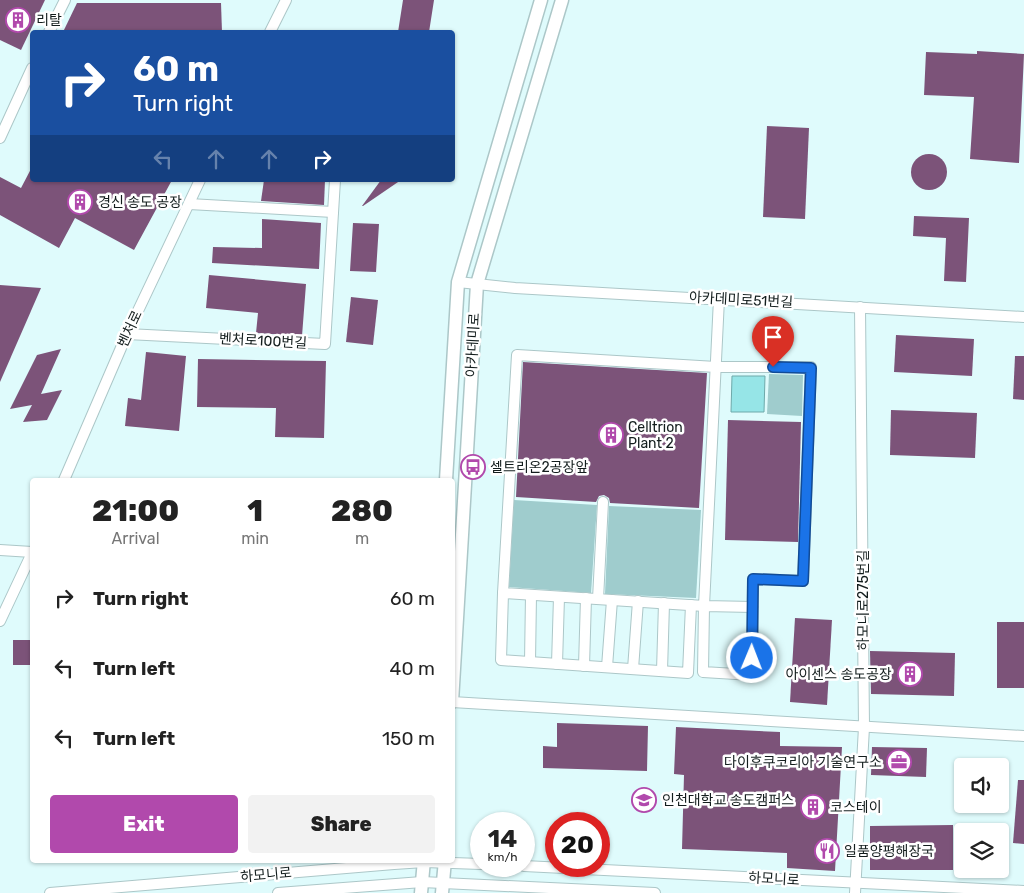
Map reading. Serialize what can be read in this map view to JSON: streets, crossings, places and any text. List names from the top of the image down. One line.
{"streets":{"main road":["아카데미로"],"street":["아카데미로51번길","벤처로","벤처로100번길","하모니로275번길","하모니로"]},"crossings":[["아카데미로51번길","아카데미로"],["아카데미로51번길","하모니로275번길"],["벤처로","벤처로100번길"],["하모니로275번길","하모니로"]],"places":{"building":["리탈","경신 송도 공장","Celltrion Plant 2","아이센스 송도공장","코스테이"],"bus stop":["셀트리온2공장앞"],"office":["다이후쿠코리아 기술연구소"],"school or university":["인천대학교 송도캠퍼스"],"restaurant":["일품양평해장국"]},"page":{"turn":["60 m","Turn right"],"eta":["21:00","Arrival","1","min","280","m"],"list":[{"name":"Turn right","value":"60 m"},{"name":"Turn left","value":"40 m"},{"name":"Turn left","value":"150 m"}],"buttons":["Exit","Share"],"speed":"14 km/h","limit":"20"}}
